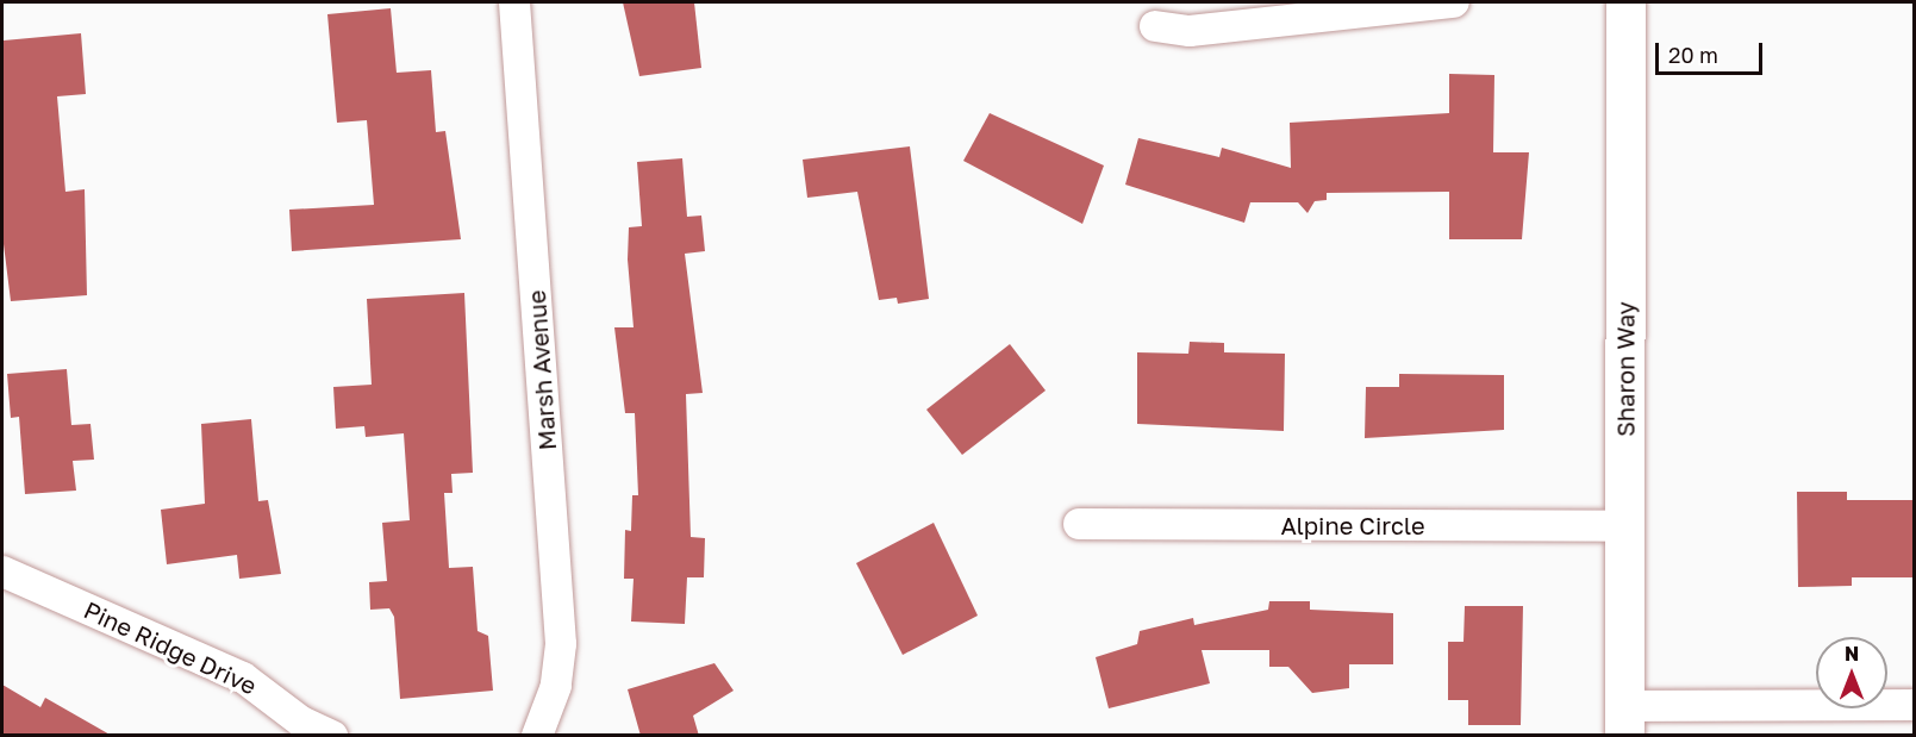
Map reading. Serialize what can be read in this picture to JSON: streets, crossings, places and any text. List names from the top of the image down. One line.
{"streets":{"street":["Sharon Way","Marsh Avenue","Alpine Circle","Pine Ridge Drive"]},"crossings":[["Sharon Way","Alpine Circle"]],"scale_bar":"20 m","north":"top"}
